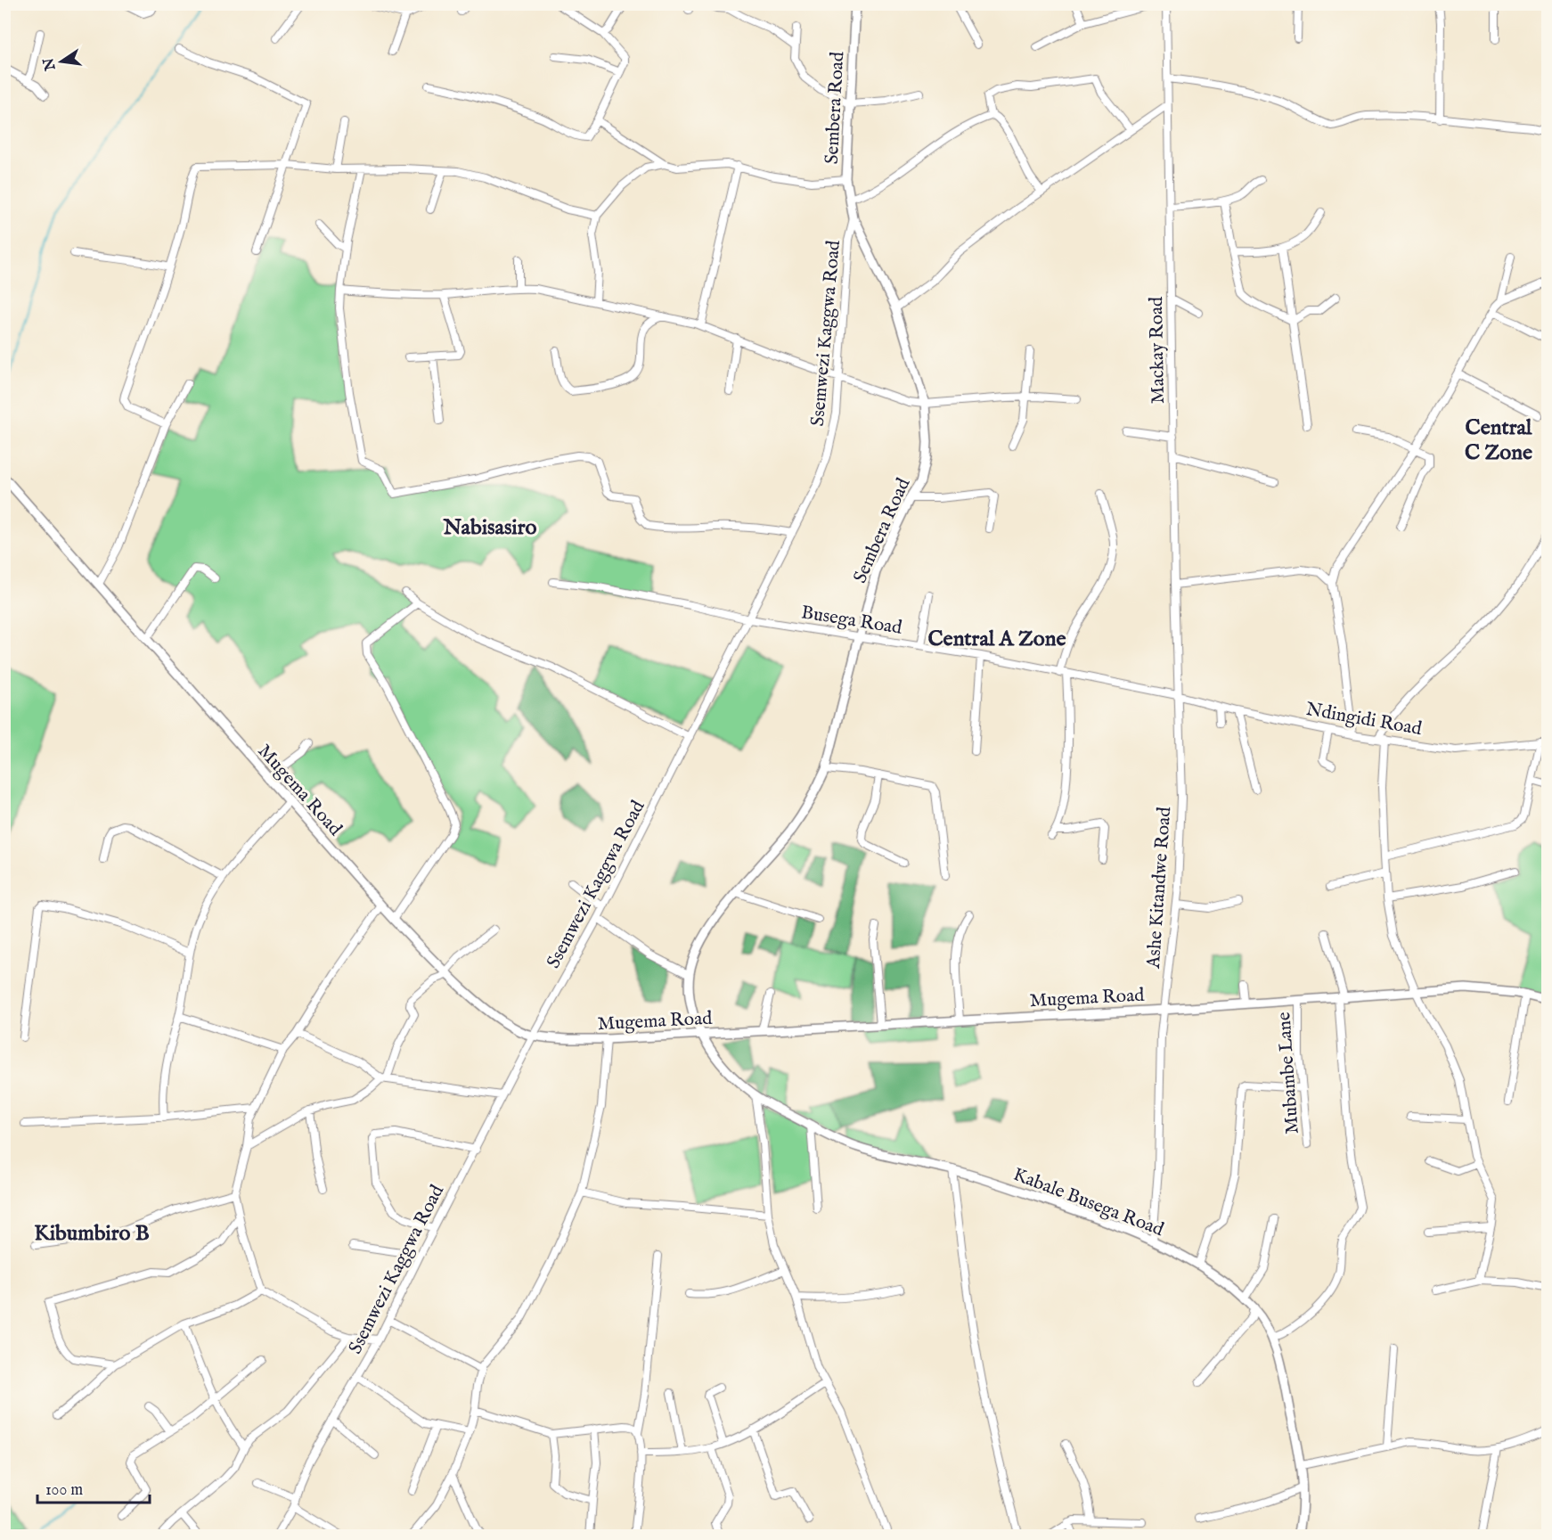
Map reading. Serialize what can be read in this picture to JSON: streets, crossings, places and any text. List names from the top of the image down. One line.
{"streets":{"street":["Sembera Road","Ssemwezi Kaggwa Road","Mackay Road","Busega Road","Ndingidi Road","Mugema Road","Ashe Kitandwe Road","Mubambe Lane","Kabale Busega Road"]},"crossings":[["Sembera Road","Ssemwezi Kaggwa Road"],["Sembera Road","Busega Road"],["Sembera Road","Mugema Road"],["Sembera Road","Kabale Busega Road"],["Ssemwezi Kaggwa Road","Busega Road"],["Ssemwezi Kaggwa Road","Mugema Road"],["Mackay Road","Busega Road"],["Mackay Road","Ndingidi Road"],["Mackay Road","Ashe Kitandwe Road"],["Busega Road","Ndingidi Road"],["Busega Road","Ashe Kitandwe Road"],["Ndingidi Road","Ashe Kitandwe Road"],["Mugema Road","Ashe Kitandwe Road"],["Mugema Road","Mubambe Lane"],["Mugema Road","Kabale Busega Road"],["Ashe Kitandwe Road","Kabale Busega Road"]],"districts":["Central C Zone","Nabisasiro","Central A Zone","Kibumbiro B"],"scale_bar":"100 m","north":"left"}
